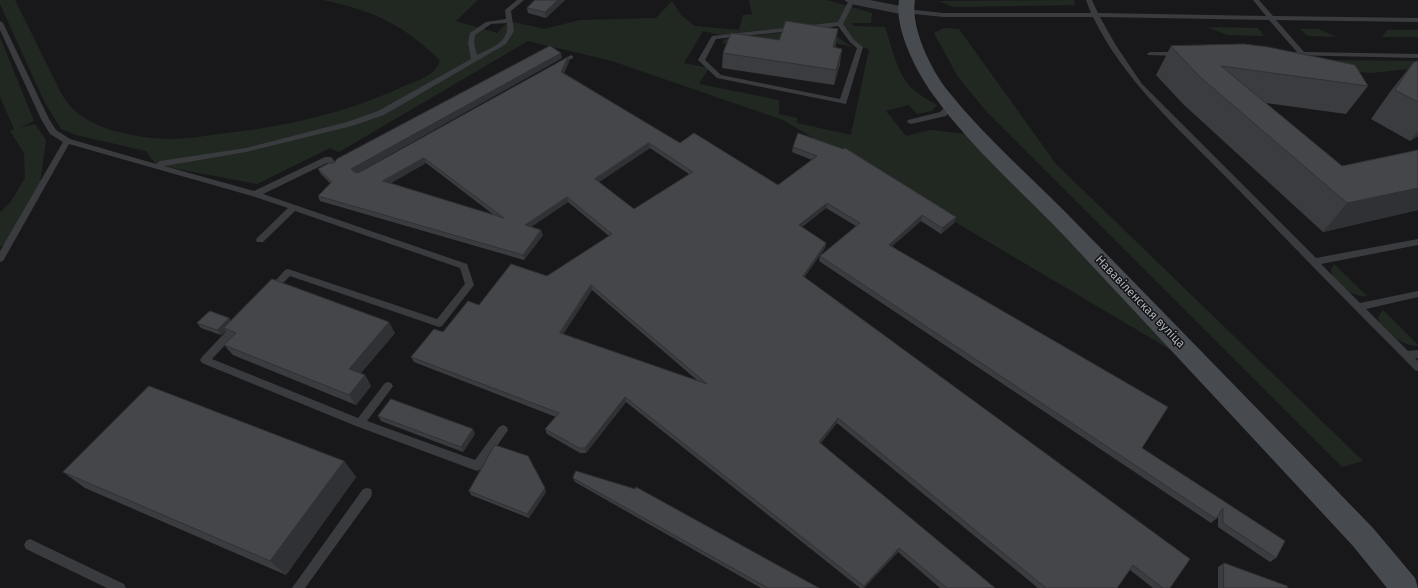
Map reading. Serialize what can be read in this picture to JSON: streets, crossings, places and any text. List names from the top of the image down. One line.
{"streets":{"street":["Нававіленская вуліца"]}}
